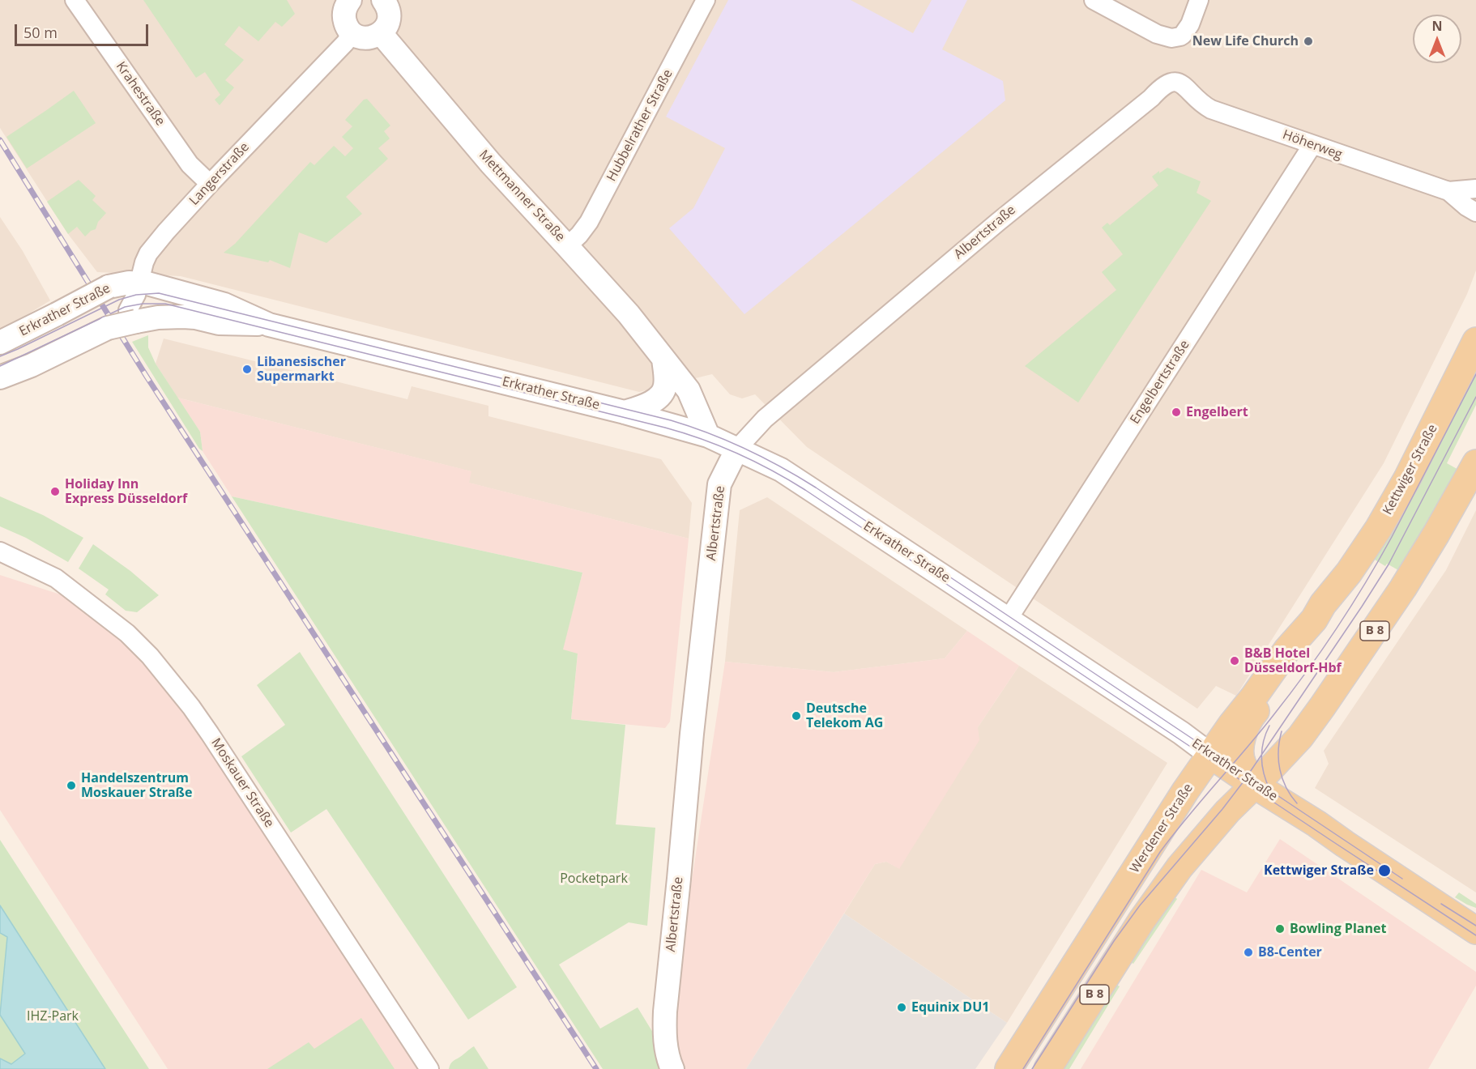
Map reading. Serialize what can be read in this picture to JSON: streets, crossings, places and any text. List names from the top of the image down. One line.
{"streets":{"main road":["Erkrather Straße","Kettwiger Straße","B 8","Werdener Straße"],"street":["Krahestraße","Hubbelrather Straße","Höherweg","Langerstraße","Mettmanner Straße","Albertstraße","Engelbertstraße","Moskauer Straße"]},"crossings":[["Krahestraße","Langerstraße"],["Hubbelrather Straße","Mettmanner Straße"],["Höherweg","Albertstraße"],["Höherweg","Engelbertstraße"],["Langerstraße","Erkrather Straße"],["Mettmanner Straße","Erkrather Straße"],["Albertstraße","Erkrather Straße"],["Erkrather Straße","Engelbertstraße"],["Erkrather Straße","Kettwiger Straße"],["Erkrather Straße","B 8"],["Erkrather Straße","Werdener Straße"],["Kettwiger Straße","Werdener Straße"],["B 8","Werdener Straße"]],"parks":["Pocketpark","IHZ-Park"],"places":["New Life Church","Libanesischer Supermarkt","Engelbert","Holiday Inn Express Düsseldorf","B&B Hotel Düsseldorf-Hbf","Deutsche Telekom AG","Handelszentrum Moskauer Straße","Kettwiger Straße","Bowling Planet","B8-Center","Equinix DU1"],"scale_bar":"50 m","north":"top"}
